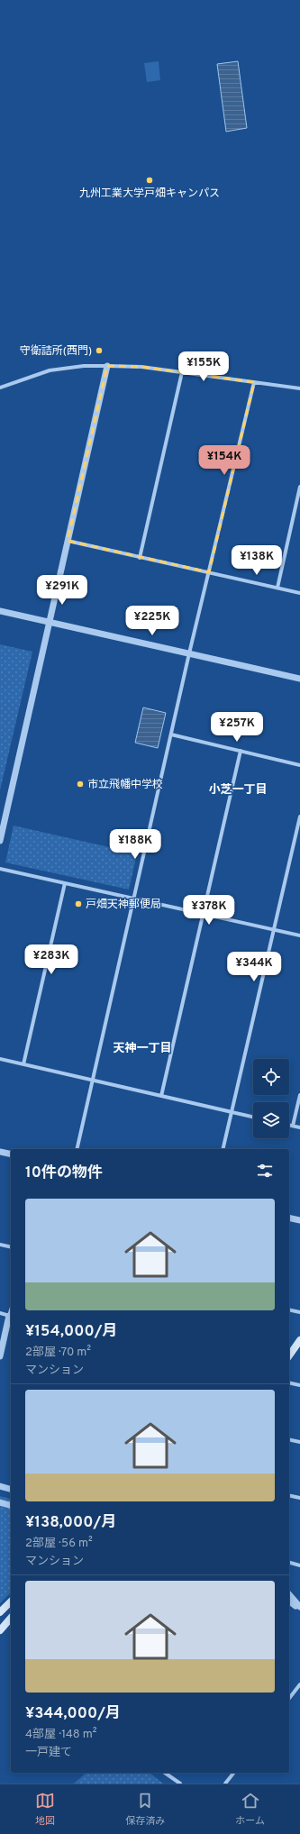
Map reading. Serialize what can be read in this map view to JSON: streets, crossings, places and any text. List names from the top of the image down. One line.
{"districts":["小芝一丁目","天神一丁目"],"places":["九州工業大学戸畑キャンパス","守衛詰所(西門)","市立飛幡中学校","戸畑天神郵便局"],"page":{"price":["¥155K","¥154K","¥138K","¥291K","¥225K","¥257K","¥188K","¥378K","¥283K","¥344K"],"heading":"10件の物件","list":[{"name":"¥154,000/月","note":"2部屋 · 70 m² · マンション"},{"name":"¥138,000/月","note":"2部屋 · 56 m² · マンション"},{"name":"¥344,000/月","note":"4部屋 · 148 m² · 一戸建て"}],"tabs":["地図","保存済み","ホーム"]}}
